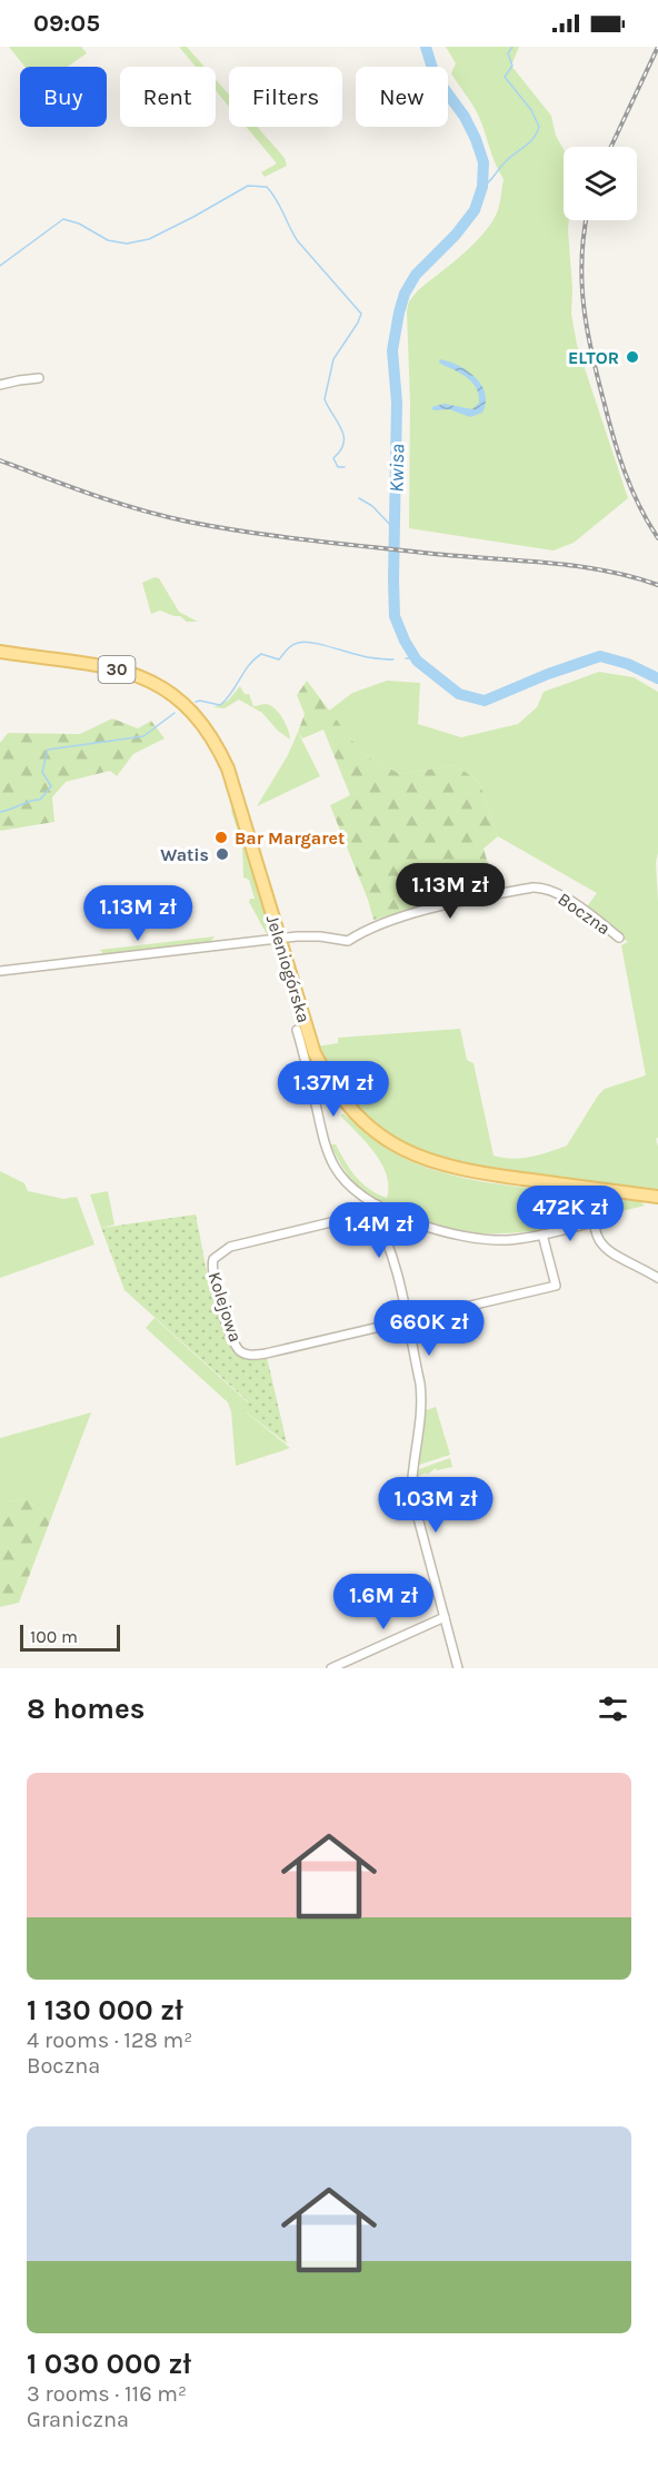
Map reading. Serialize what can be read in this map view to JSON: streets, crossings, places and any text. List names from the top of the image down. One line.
{"streets":{"main road":["30","Jeleniogórska"],"street":["Boczna","Kolejowa"]},"crossings":[["Boczna","Jeleniogórska"],["Jeleniogórska","Kolejowa"]],"water":["Kwisa"],"places":["ELTOR","Bar Margaret","Watis"],"scale_bar":"100 m","page":{"status":"09:05","chip":["Buy","Rent","Filters","New"],"price":["1.13M zł","1.13M zł","1.37M zł","472K zł","1.4M zł","660K zł","1.03M zł","1.6M zł"],"scale":"100 m","heading":"8 homes","list":[{"name":"1 130 000 zł","note":"4 rooms · 128 m² · Boczna"},{"name":"1 030 000 zł","note":"3 rooms · 116 m² · Graniczna"}]}}
